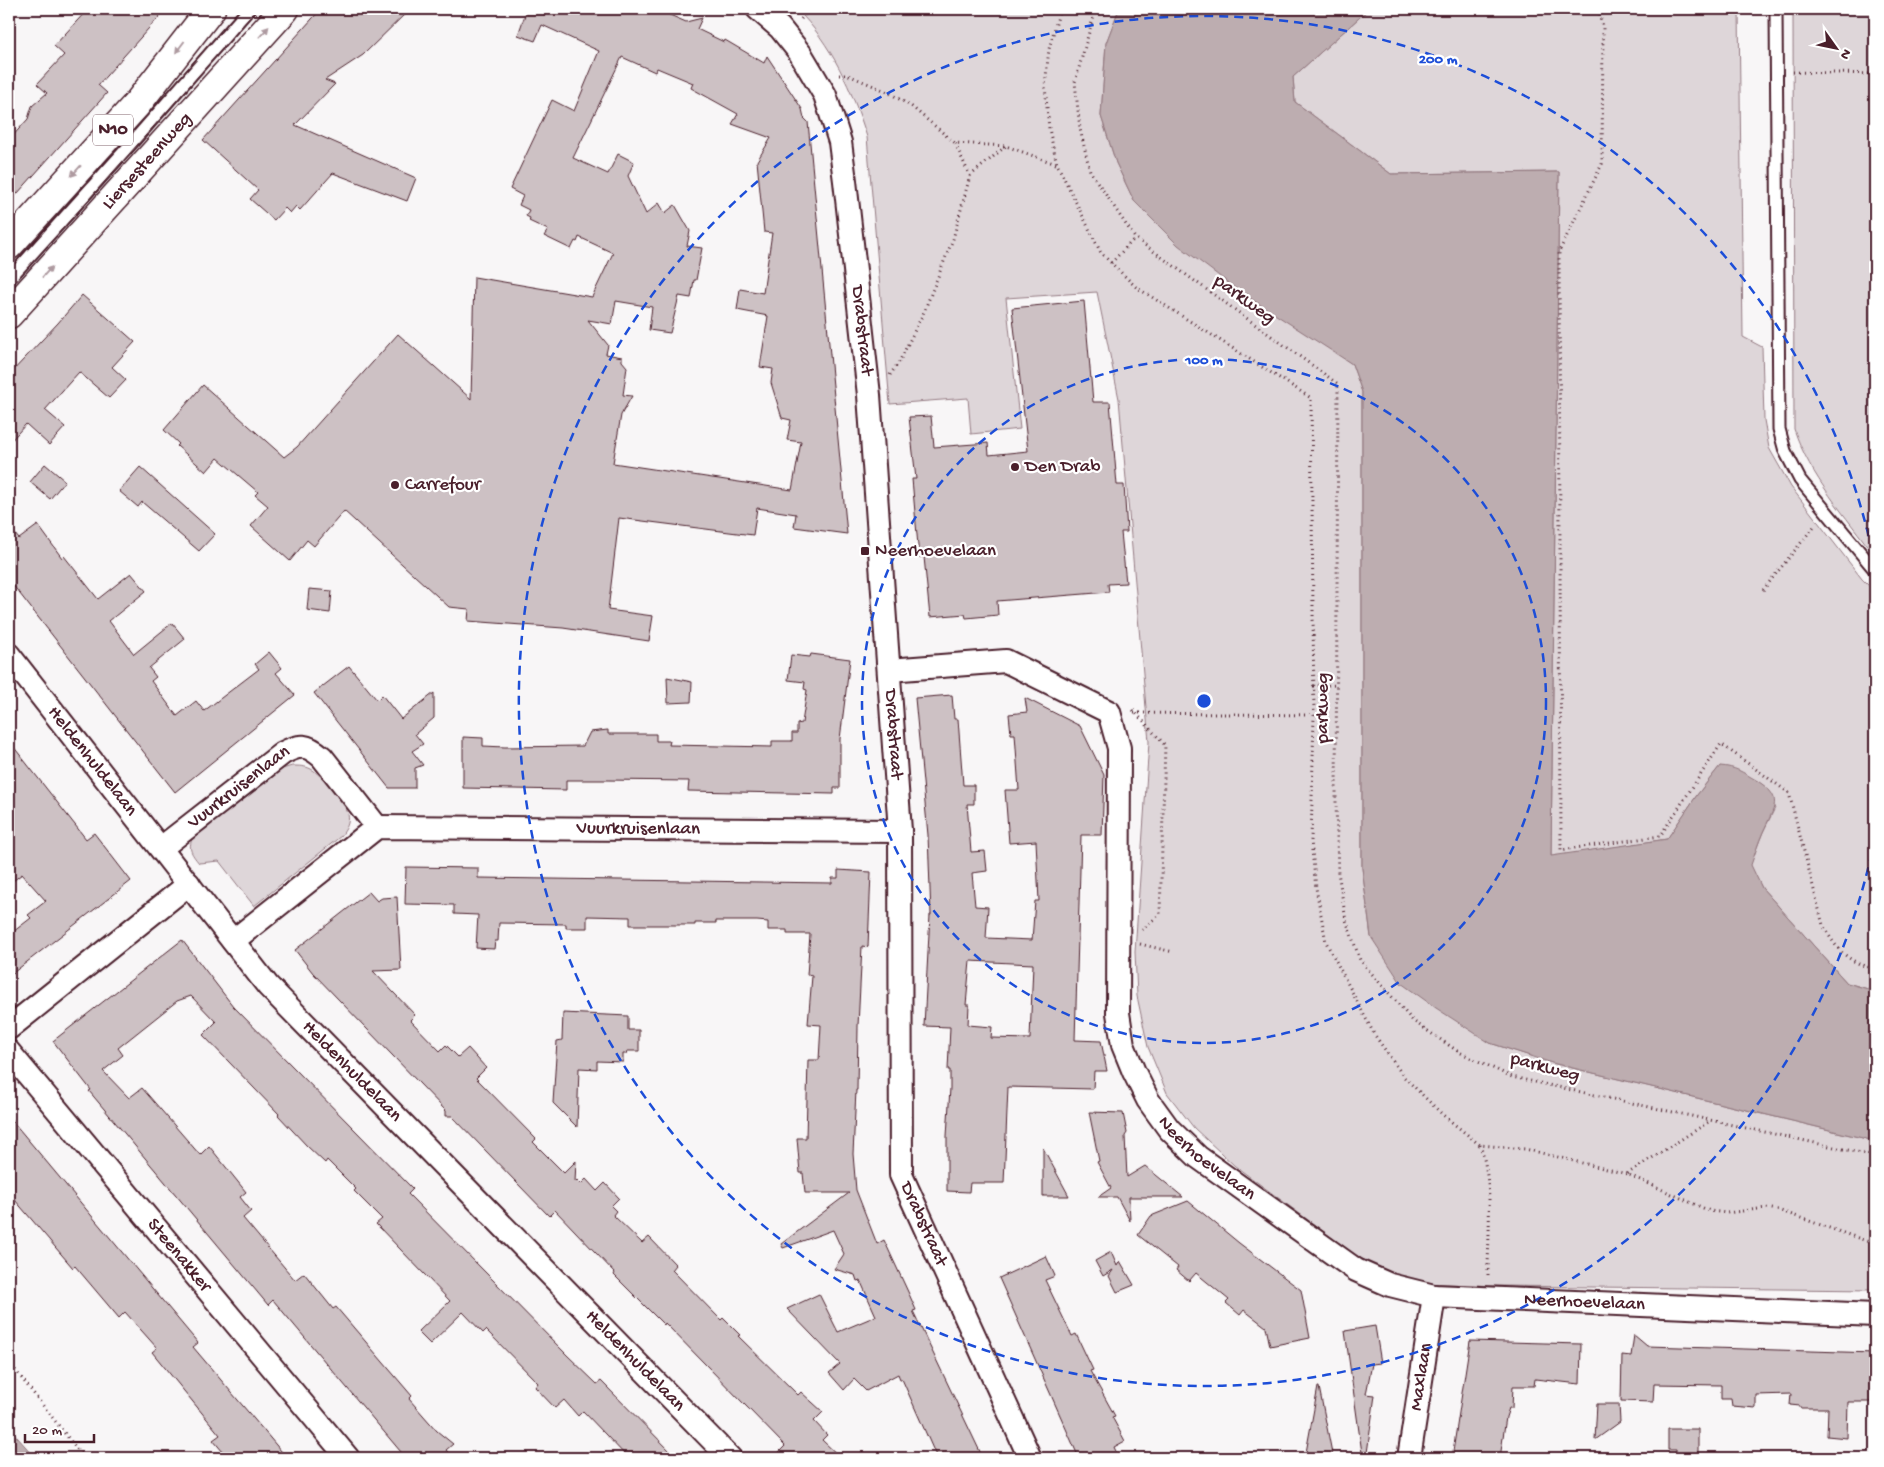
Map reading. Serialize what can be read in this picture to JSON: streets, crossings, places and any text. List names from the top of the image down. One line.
{"streets":{"main road":["N10","Liersesteenweg"],"street":["Drabstraat","Heldenhuldelaan","Vuurkruisenlaan","Neerhoevelaan","Steenakker","Maxlaan"],"path":["parkweg"]},"crossings":[["Drabstraat","Vuurkruisenlaan"],["Heldenhuldelaan","Vuurkruisenlaan"],["Neerhoevelaan","Maxlaan"]],"places":{"other":["Den Drab","Carrefour"],"transit":["Neerhoevelaan"]},"scale_bar":"20 m","north":"bottom right","rings":["200 m","100 m"]}
